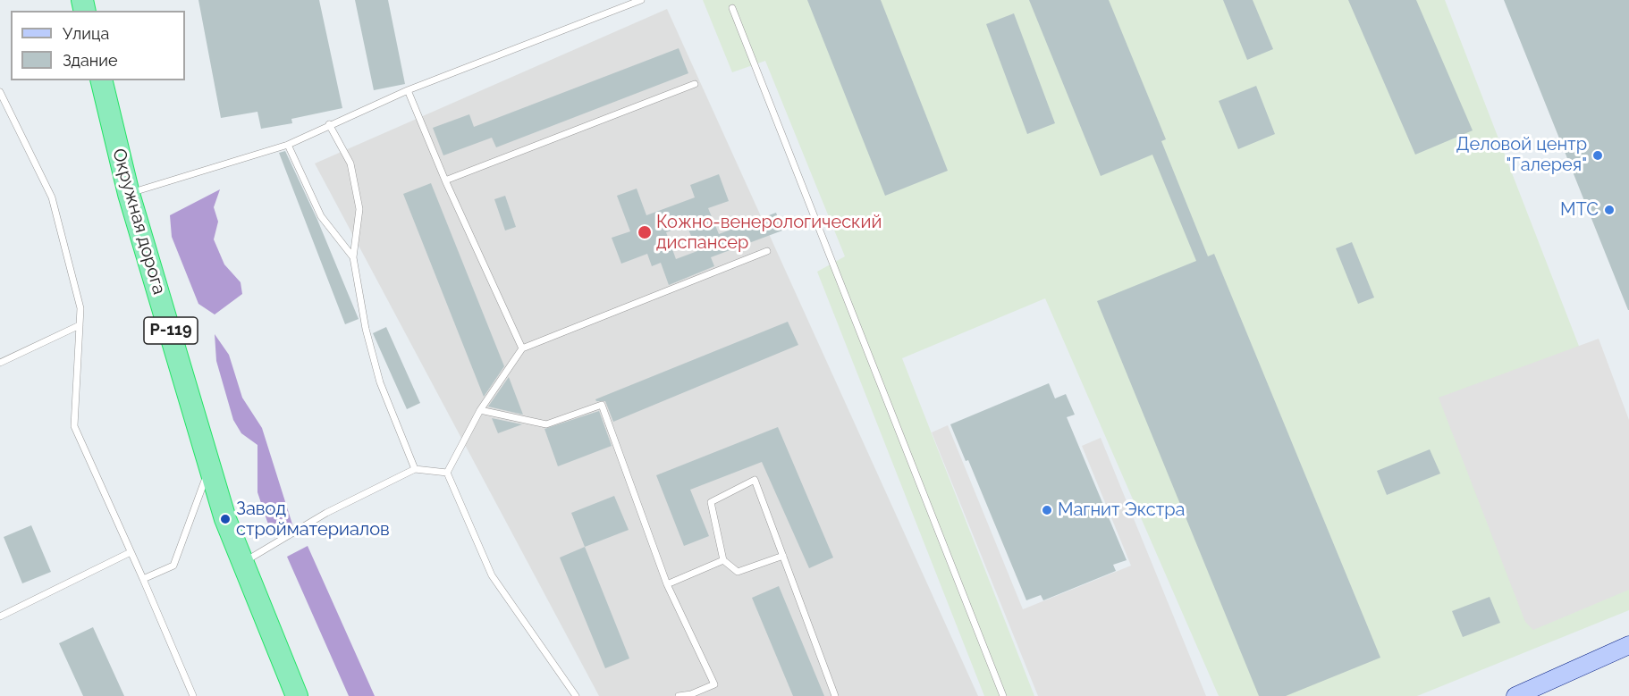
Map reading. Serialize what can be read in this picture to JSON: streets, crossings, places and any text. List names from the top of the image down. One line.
{"streets":{"highway":["Окружная дорога","Р-119"]},"places":["Деловой центр \"Галерея\"","МТС","Кожно-венерологический диспансер","Магнит Экстра","Завод стройматериалов"],"legend":["Улица","Здание"]}
